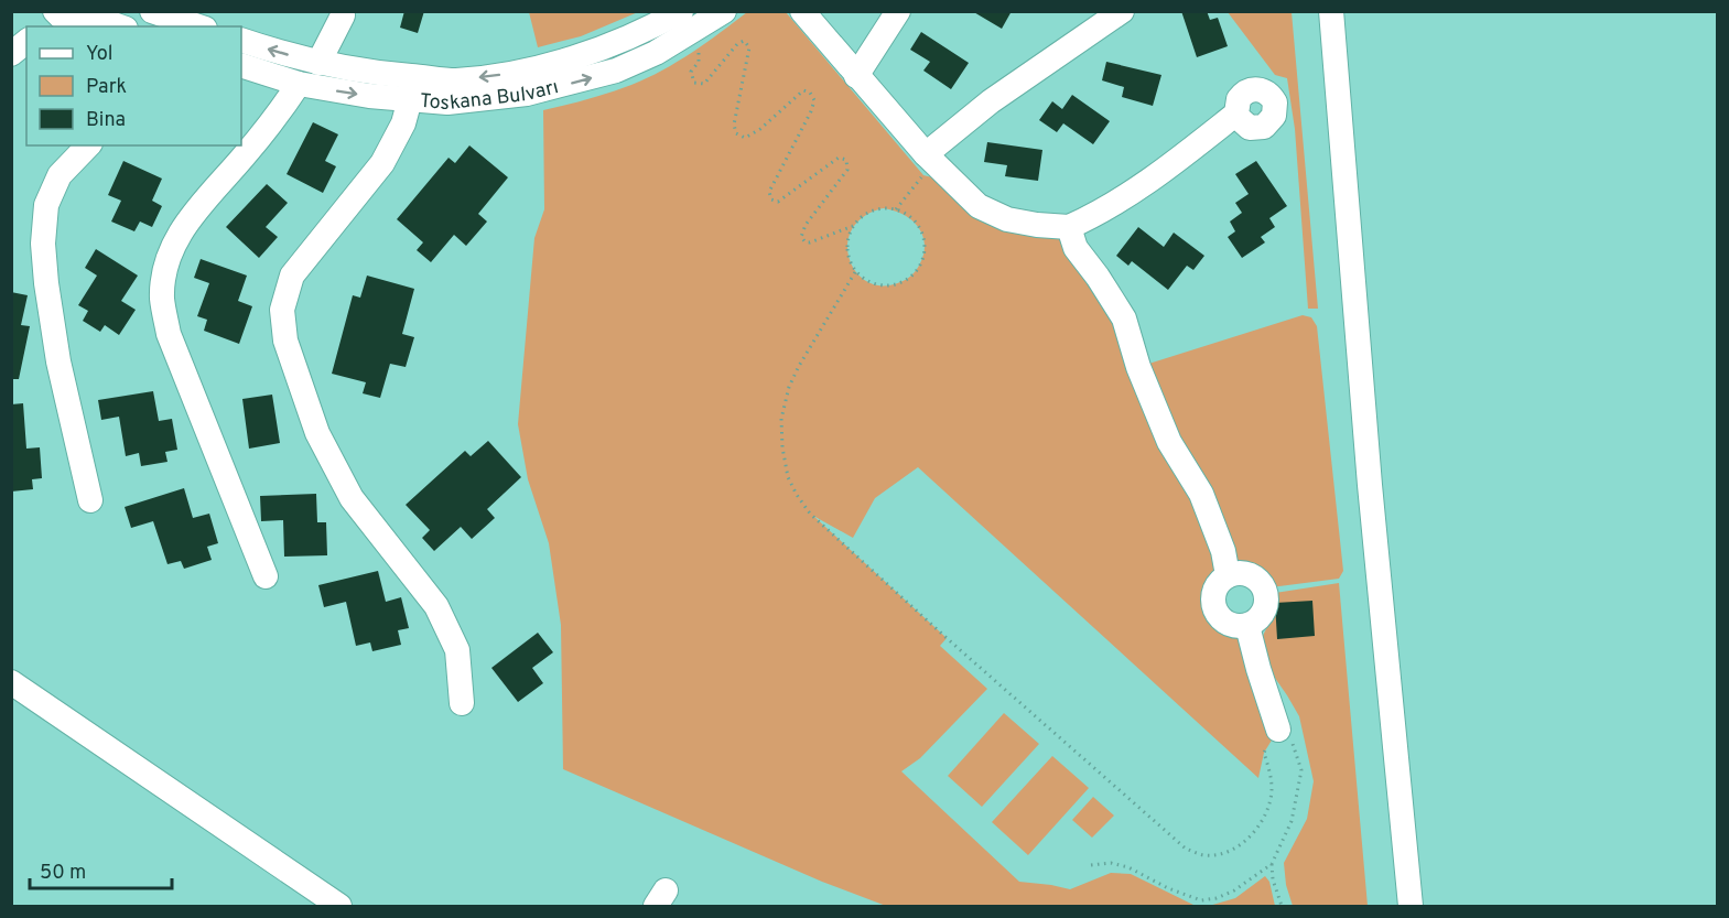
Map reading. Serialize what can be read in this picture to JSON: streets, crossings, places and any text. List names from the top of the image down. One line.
{"streets":{"street":["Toskana Bulvarı"]},"legend":["Yol","Park","Bina"],"scale_bar":"50 m"}
